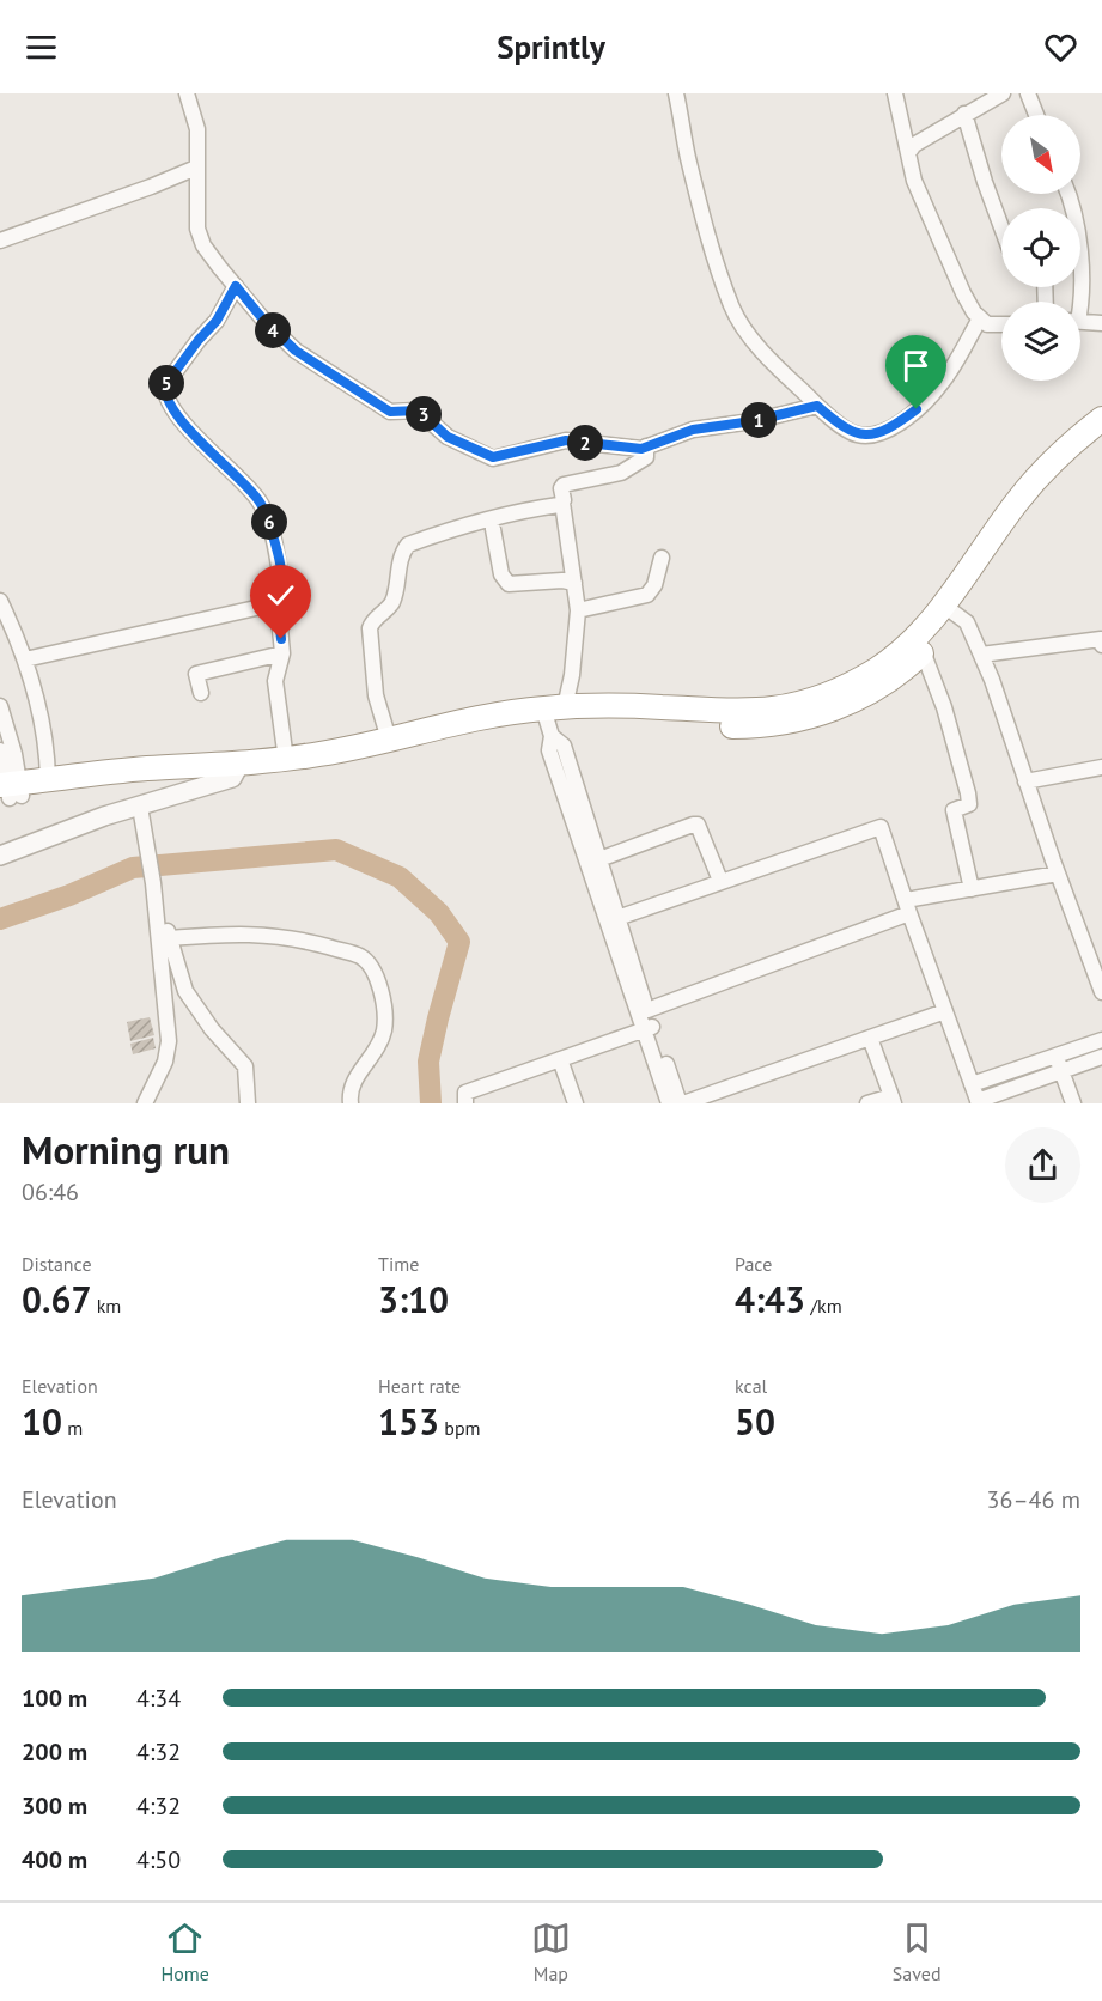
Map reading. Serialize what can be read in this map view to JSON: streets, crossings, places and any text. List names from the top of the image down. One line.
{"north":"bottom right","page":{"header":"Sprintly","pins":["4","5","3","1","2","6"],"heading":["Morning run","06:46"],"stats":[["Distance","0.67 km"],["Time","3:10"],["Pace","4:43 /km"],["Elevation","10 m"],["Heart rate","153 bpm"],["kcal","50"]],"chart":["Elevation","36–46 m"],"list":[{"name":"100 m","note":"4:34"},{"name":"200 m","note":"4:32"},{"name":"300 m","note":"4:32"},{"name":"400 m","note":"4:50"}],"tabs":["Home","Map","Saved"]}}
